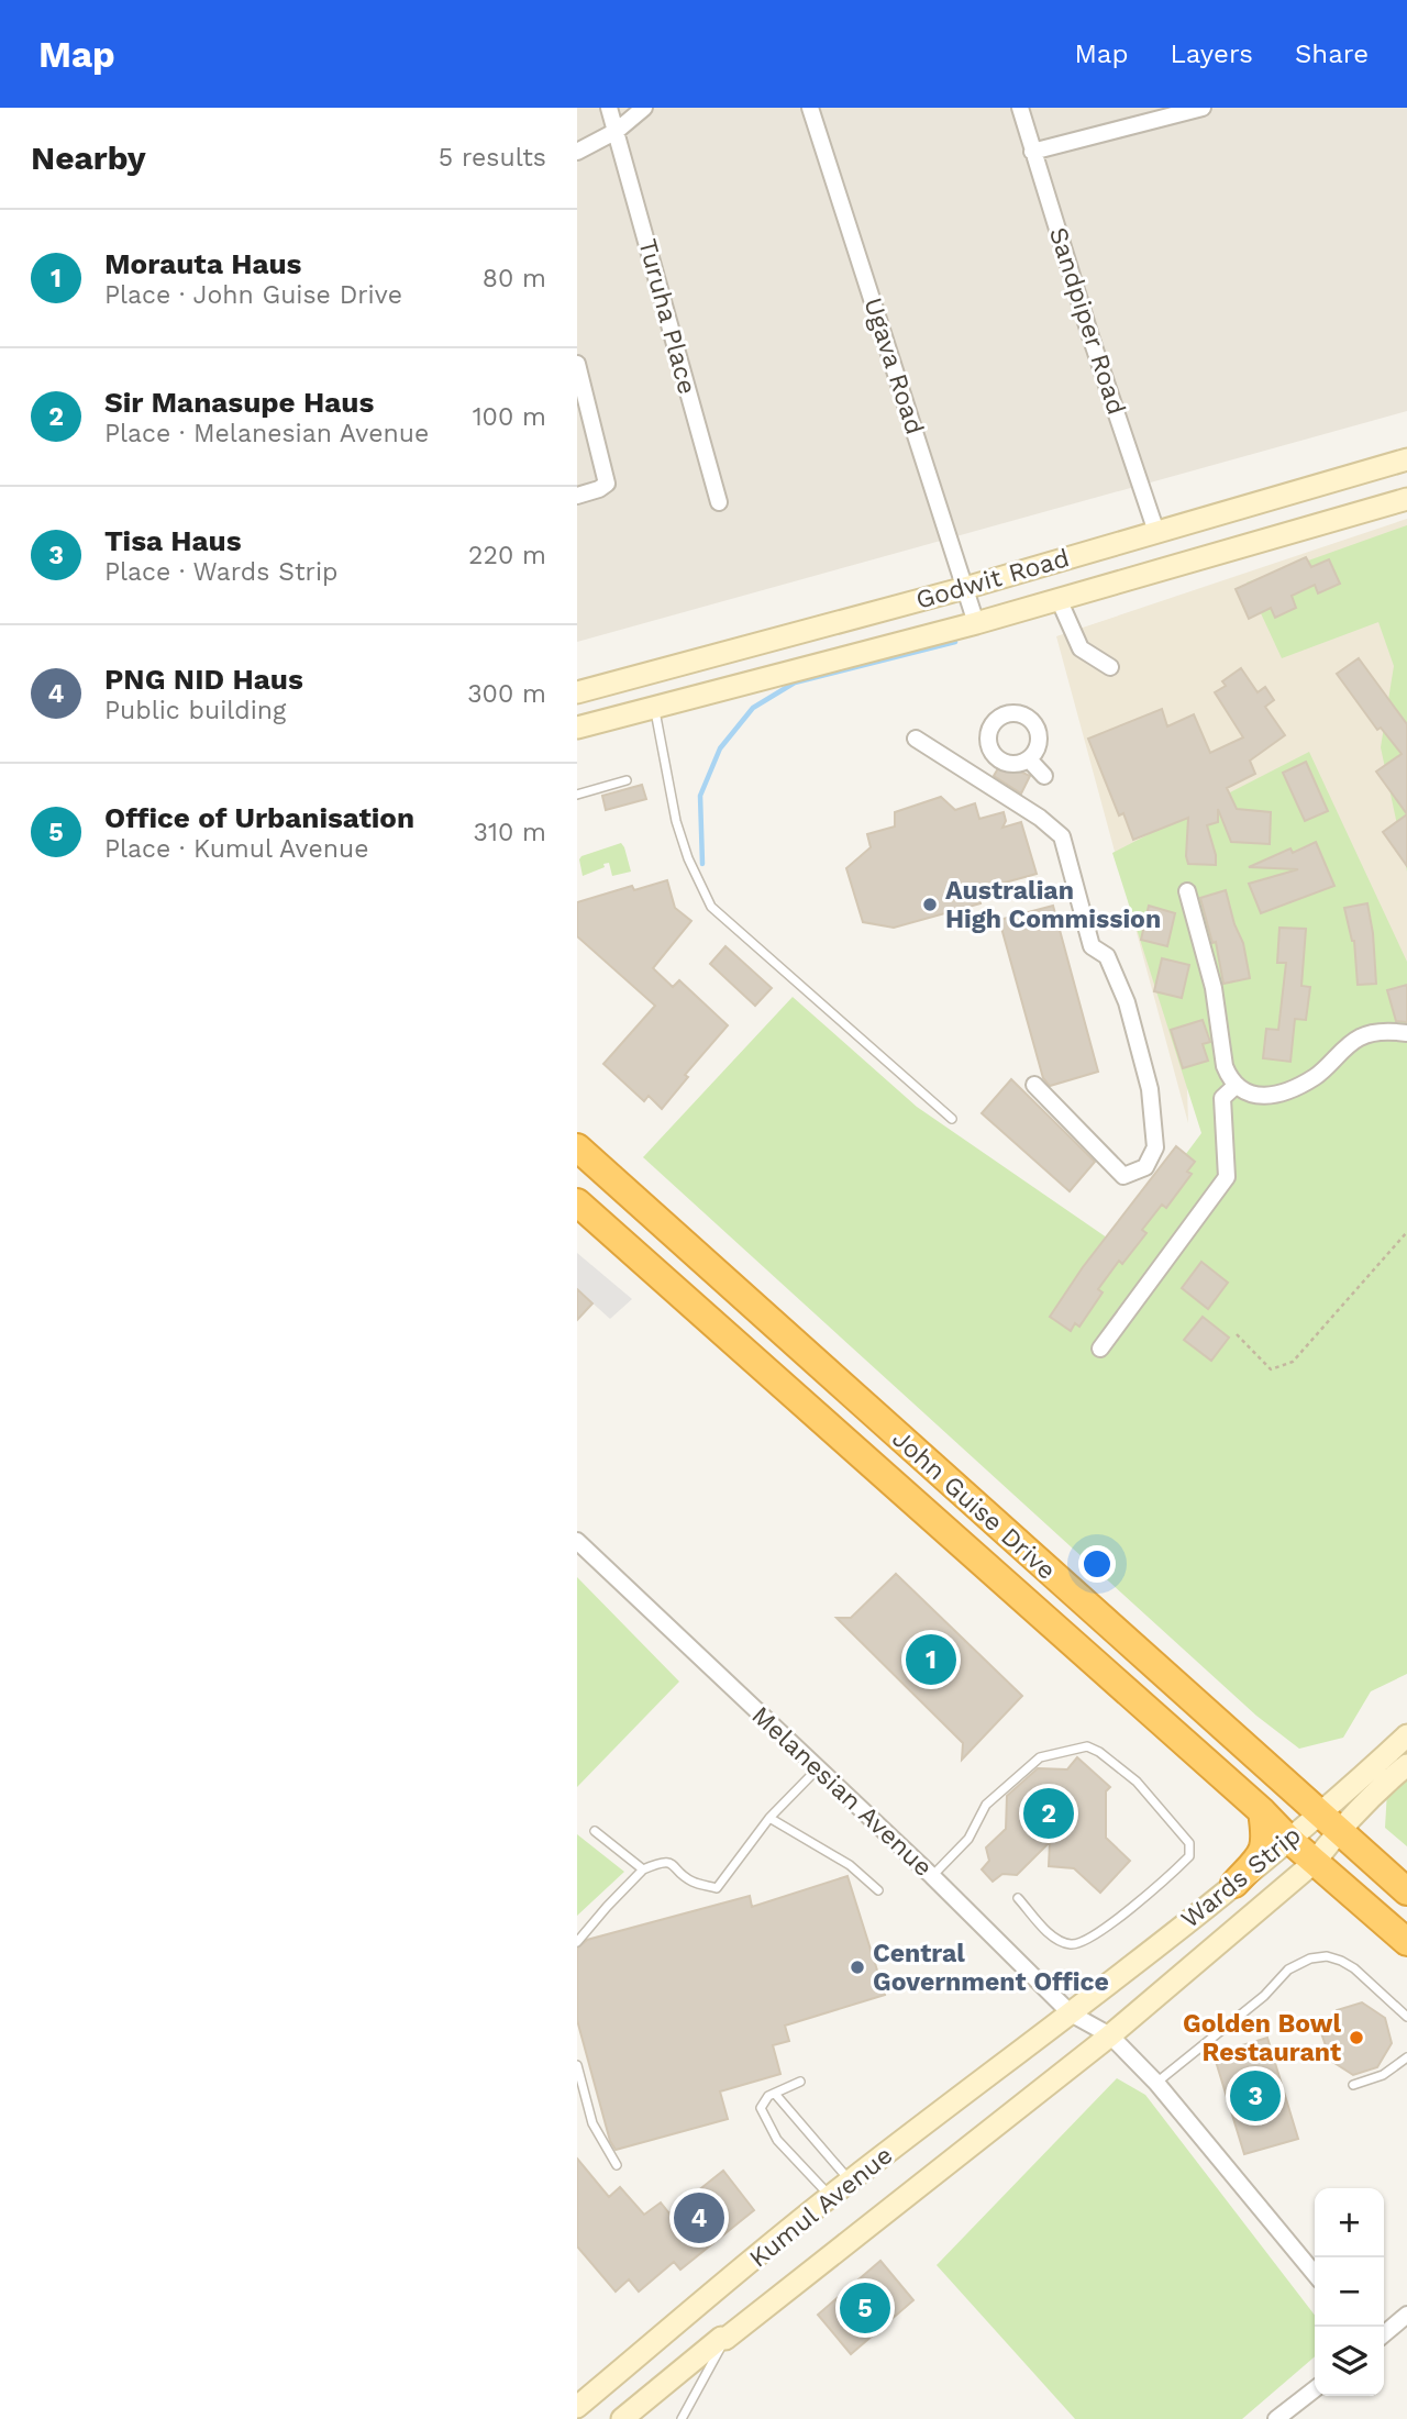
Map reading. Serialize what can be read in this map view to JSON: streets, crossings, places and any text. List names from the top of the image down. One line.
{"streets":{"highway":["John Guise Drive"],"street":["Turuha Place","Sandpiper Road","Ugava Road","Godwit Road","Melanesian Avenue","Wards Strip","Kumul Avenue"]},"crossings":[["Sandpiper Road","Godwit Road"],["Ugava Road","Godwit Road"],["John Guise Drive","Wards Strip"],["Melanesian Avenue","Wards Strip"],["Melanesian Avenue","Kumul Avenue"],["Wards Strip","Kumul Avenue"]],"places":["Australian High Commission","Central Government Office","Golden Bowl Restaurant"],"page":{"header":"Map","nav":["Map","Layers","Share"],"heading":["Nearby","5 results"],"list":[{"mark":"1","name":"Morauta Haus","note":"Place · John Guise Drive","value":"80 m"},{"mark":"2","name":"Sir Manasupe Haus","note":"Place · Melanesian Avenue","value":"100 m"},{"mark":"3","name":"Tisa Haus","note":"Place · Wards Strip","value":"220 m"},{"mark":"4","name":"PNG NID Haus","note":"Public building","value":"300 m"},{"mark":"5","name":"Office of Urbanisation","note":"Place · Kumul Avenue","value":"310 m"}],"pins":["1","2","3","4","5"],"map_buttons":["+","−"]}}
